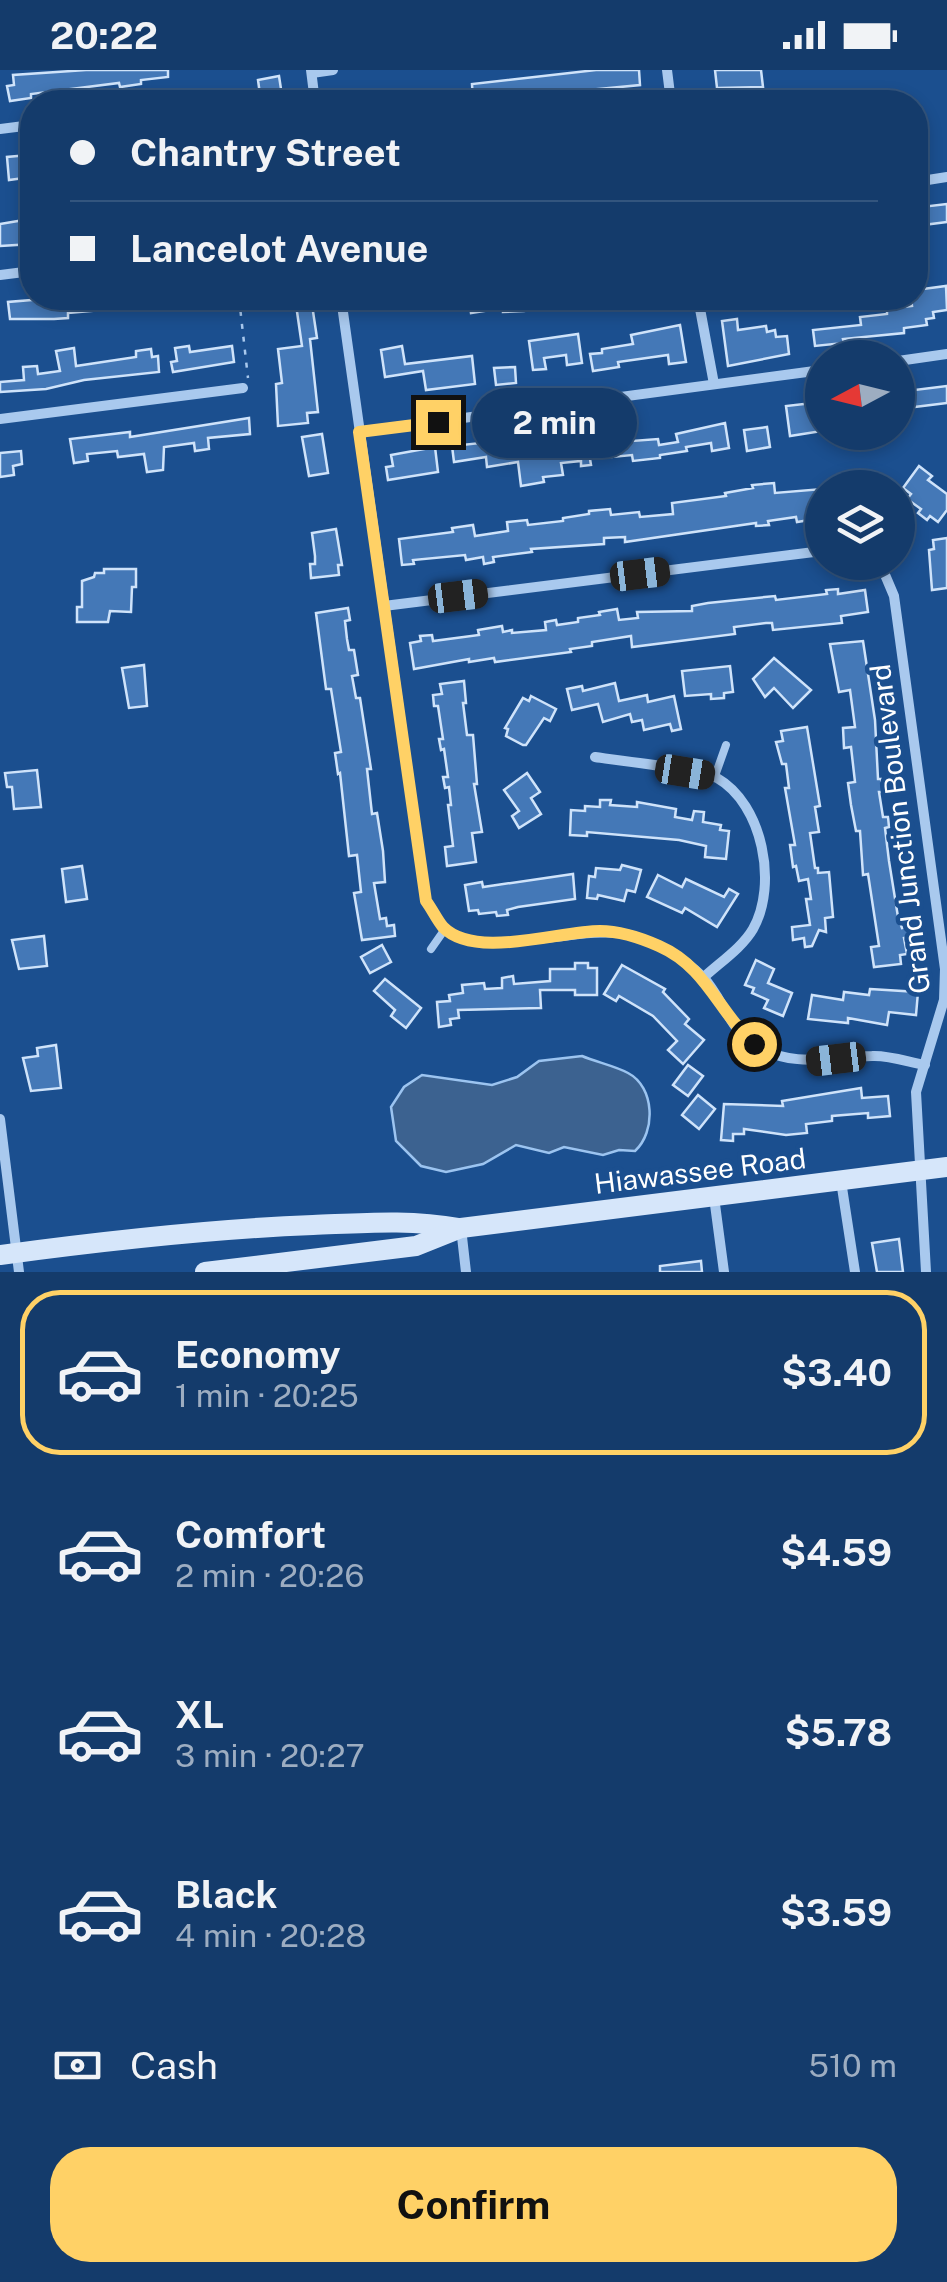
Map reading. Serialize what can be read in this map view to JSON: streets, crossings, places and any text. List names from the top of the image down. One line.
{"streets":{"main road":["Hiawassee Road"],"street":["Grand Junction Boulevard"]},"crossings":[["Grand Junction Boulevard","Hiawassee Road"]],"north":"left","page":{"status":"20:22","banner":["Chantry Street","Lancelot Avenue"],"bubble":"2 min","list":[{"name":"Economy","note":"1 min · 20:25","value":"$3.40"},{"name":"Comfort","note":"2 min · 20:26","value":"$4.59"},{"name":"XL","note":"3 min · 20:27","value":"$5.78"},{"name":"Black","note":"4 min · 20:28","value":"$3.59"}],"pay":["Cash","510 m"],"buttons":"Confirm"}}
